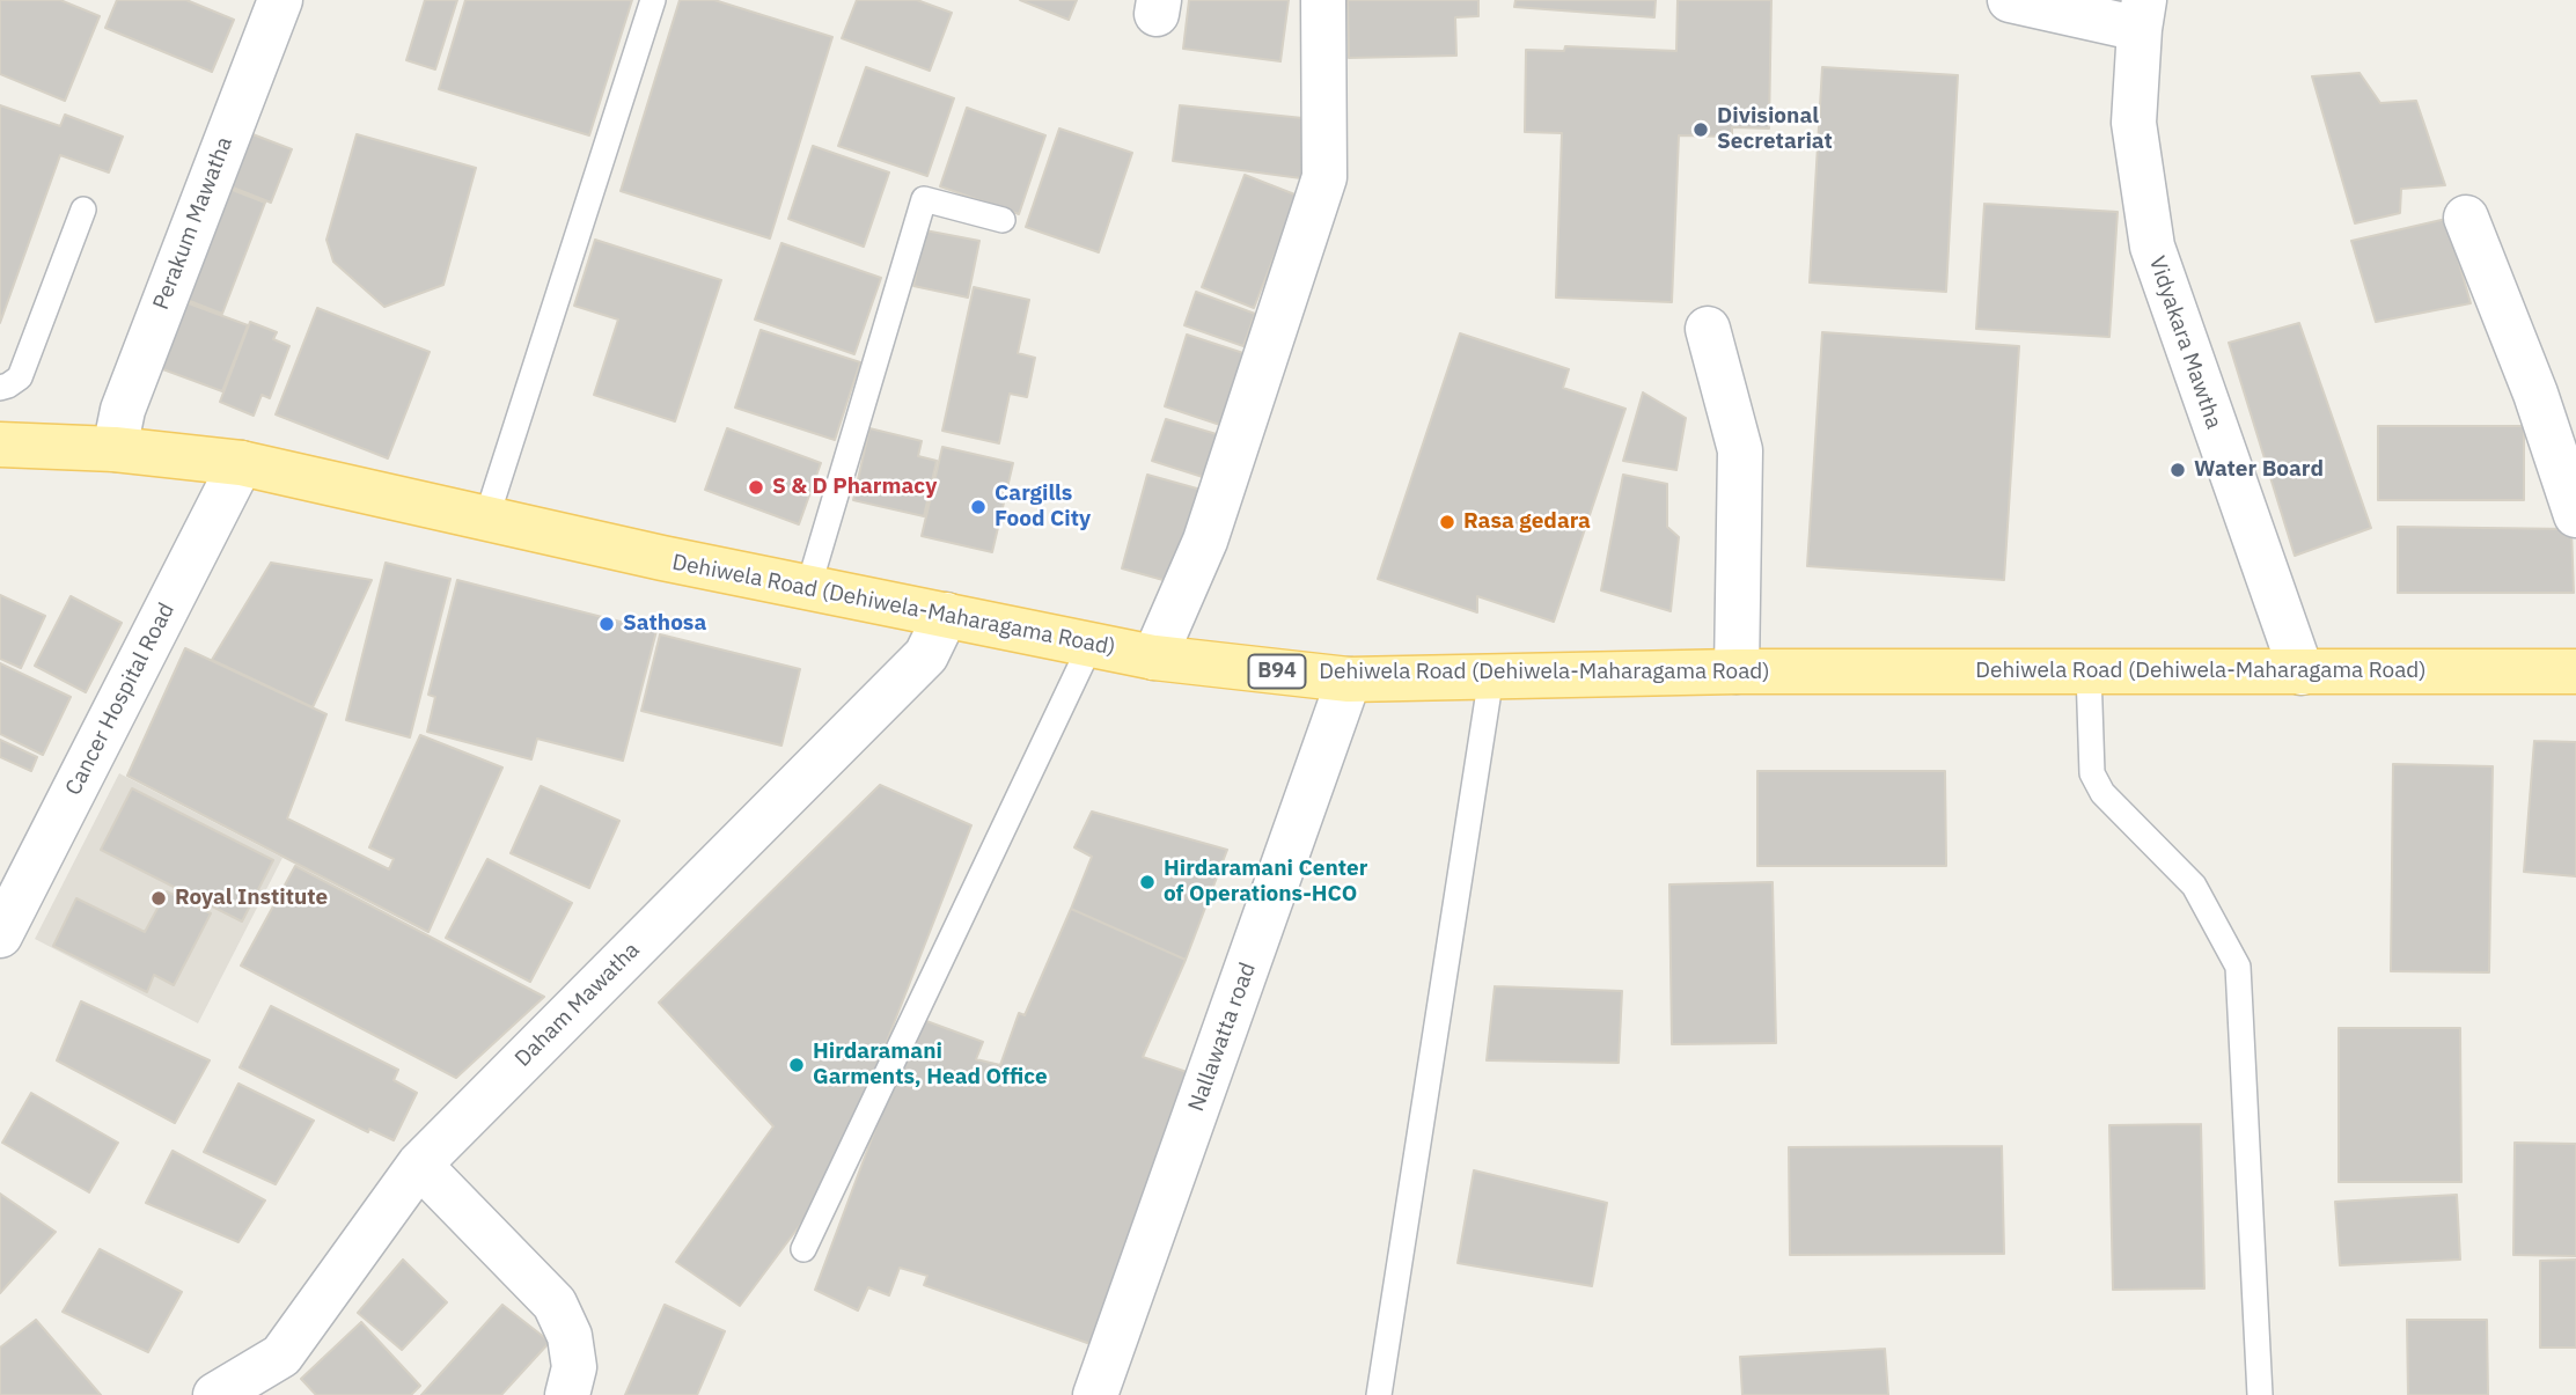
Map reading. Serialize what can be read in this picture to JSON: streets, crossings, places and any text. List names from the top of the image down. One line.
{"streets":{"main road":["Dehiwela Road (Dehiwela-Maharagama Road)","B94"],"street":["Perakum Mawatha","Vidyakara Mawtha","Cancer Hospital Road","Daham Mawatha","Nallawatta road"]},"crossings":[["Perakum Mawatha","Dehiwela Road (Dehiwela-Maharagama Road)"],["Vidyakara Mawtha","Dehiwela Road (Dehiwela-Maharagama Road)"],["Dehiwela Road (Dehiwela-Maharagama Road)","Cancer Hospital Road"],["Dehiwela Road (Dehiwela-Maharagama Road)","Daham Mawatha"],["Dehiwela Road (Dehiwela-Maharagama Road)","Nallawatta road"]],"places":["Divisional Secretariat","Water Board","S & D Pharmacy","Cargills Food City","Rasa gedara","Sathosa","Hirdaramani Center of Operations-HCO","Royal Institute","Hirdaramani Garments, Head Office"]}
